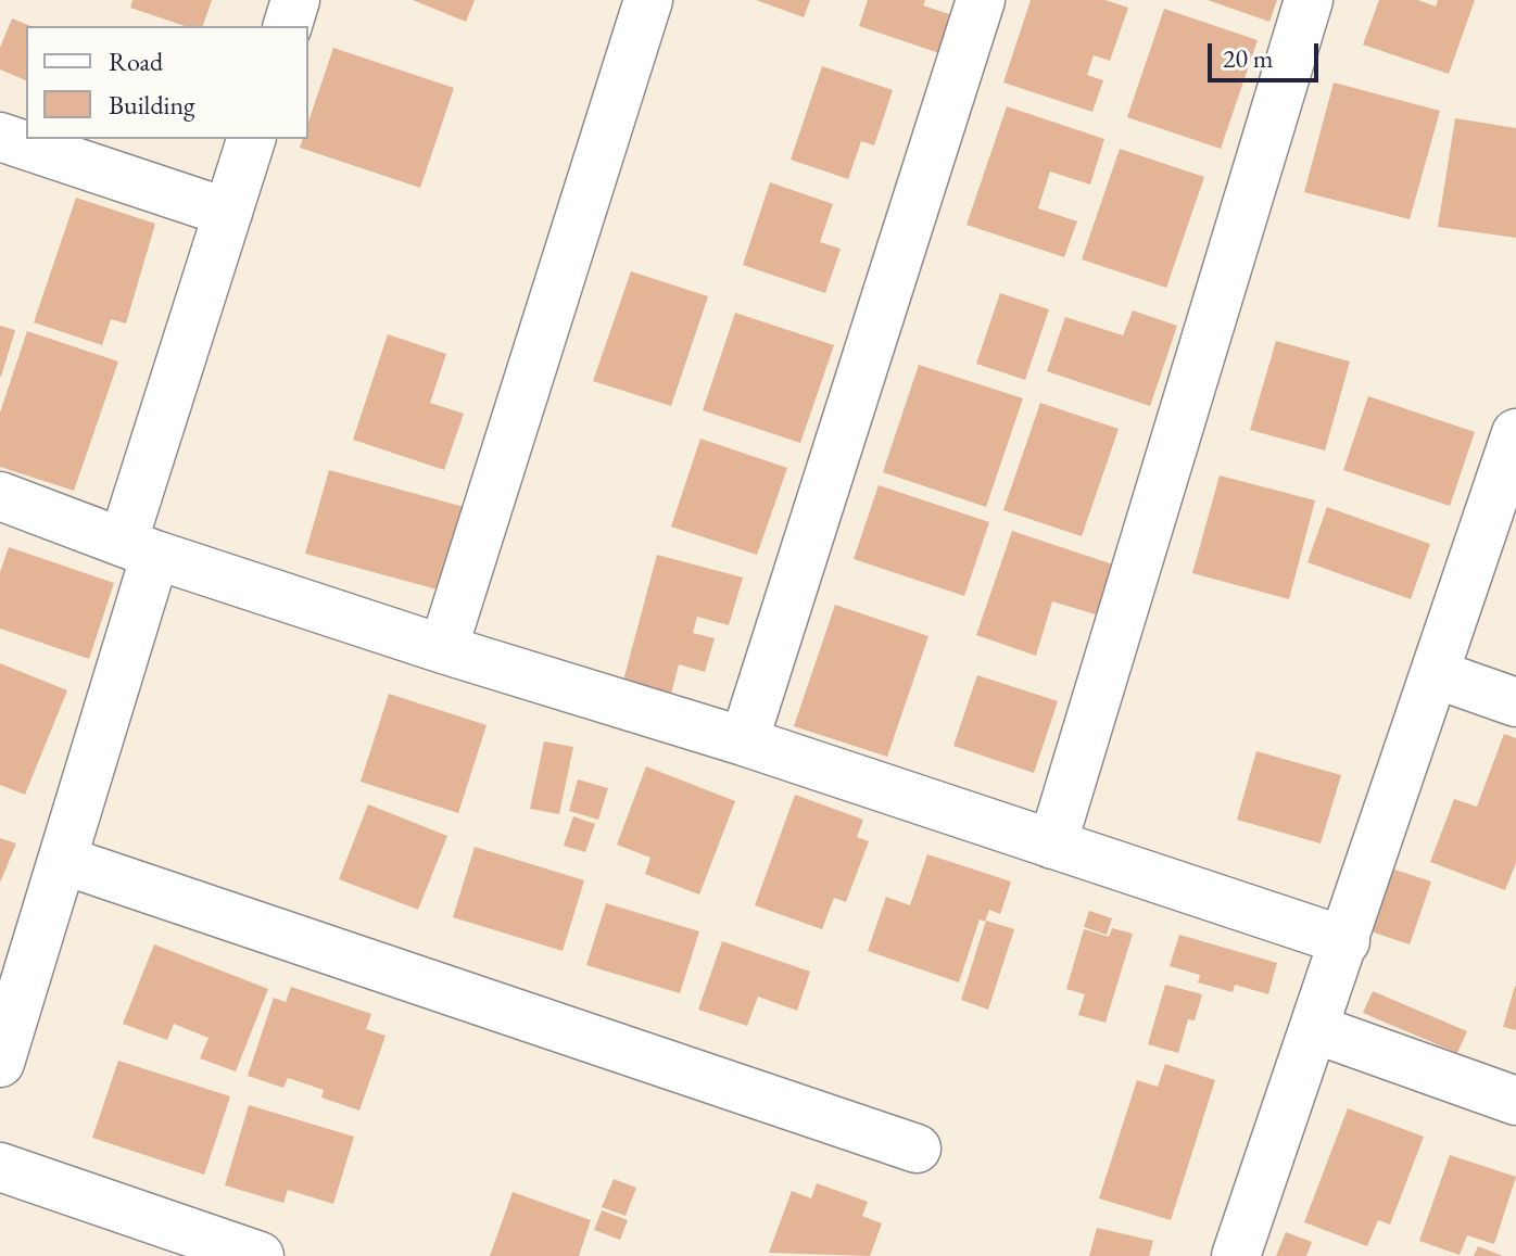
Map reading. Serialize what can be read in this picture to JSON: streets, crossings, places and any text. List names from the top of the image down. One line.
{"legend":["Road","Building"],"scale_bar":"20 m"}
